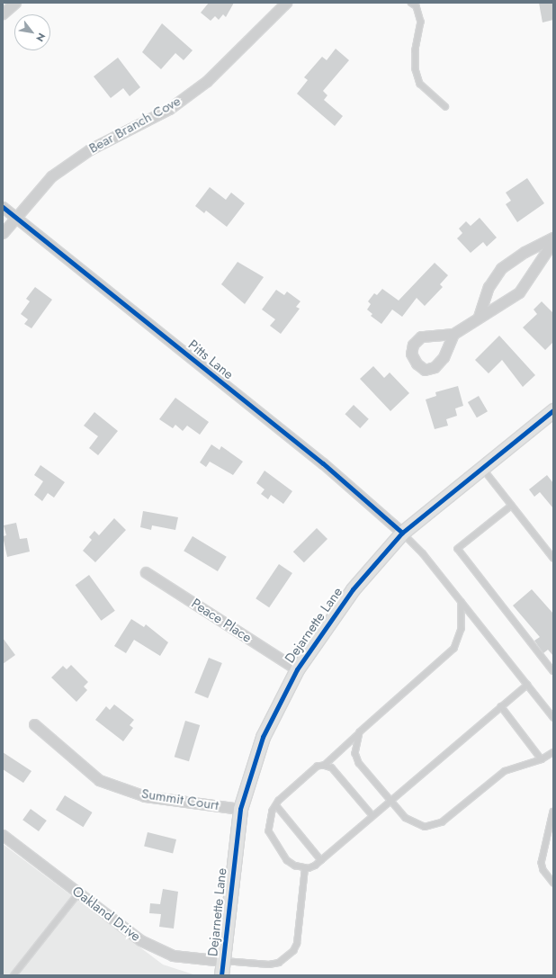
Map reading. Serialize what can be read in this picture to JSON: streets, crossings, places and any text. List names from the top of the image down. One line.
{"streets":{"main road":["Dejarnette Lane"],"street":["Bear Branch Cove","Pitts Lane","Peace Place","Summit Court","Oakland Drive"]},"crossings":[["Bear Branch Cove","Pitts Lane"],["Pitts Lane","Dejarnette Lane"],["Peace Place","Dejarnette Lane"],["Dejarnette Lane","Summit Court"],["Dejarnette Lane","Oakland Drive"]],"north":"bottom right"}
